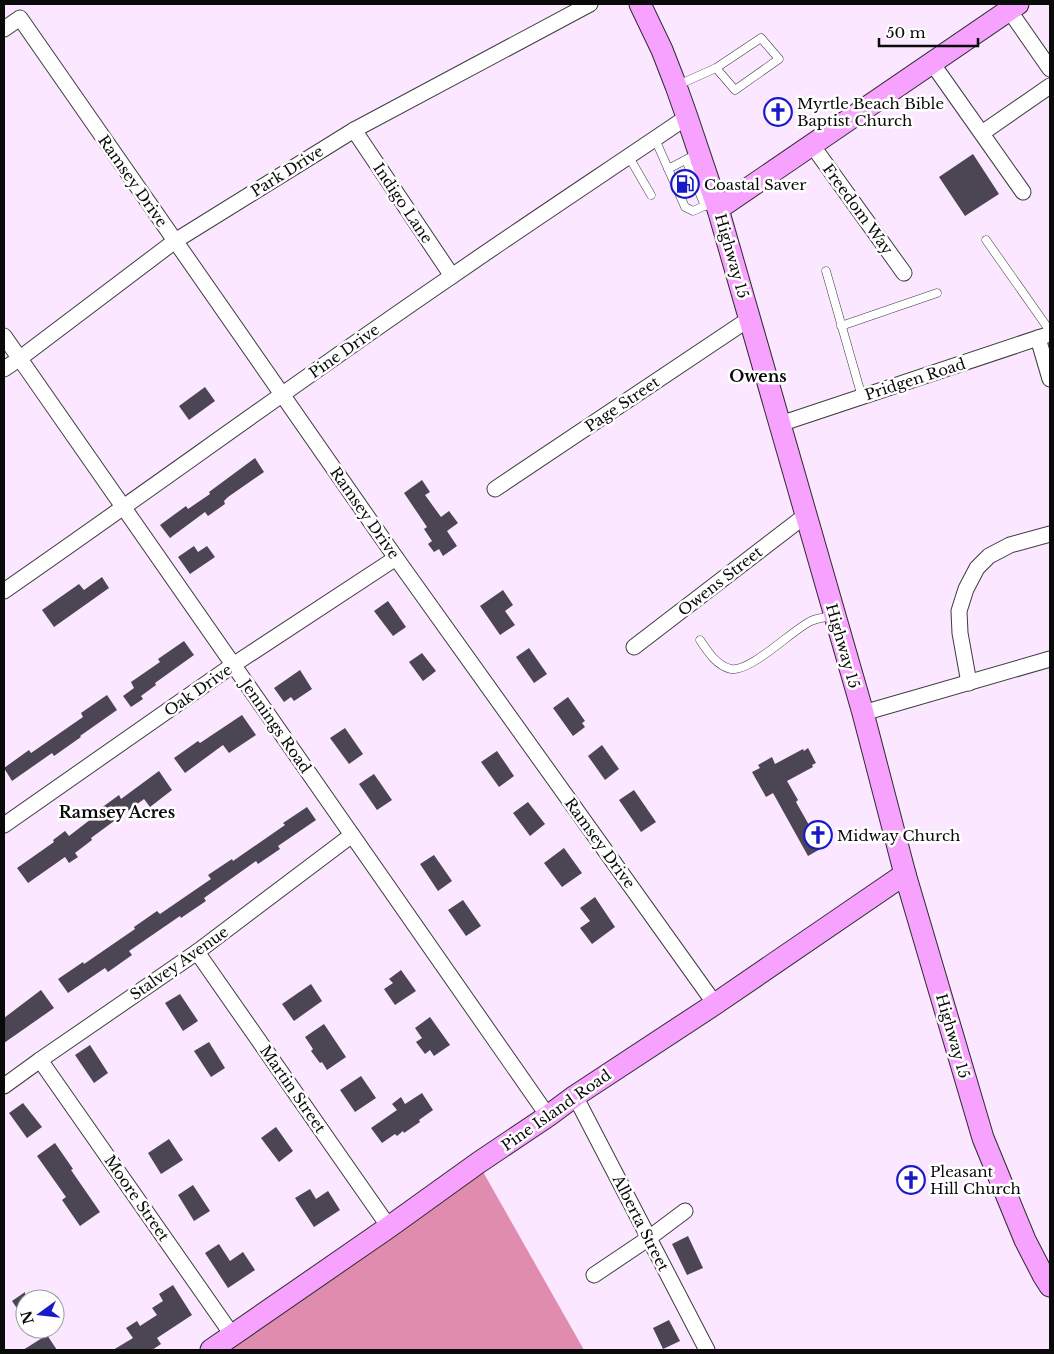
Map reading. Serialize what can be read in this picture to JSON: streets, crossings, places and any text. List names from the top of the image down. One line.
{"streets":{"main road":["Highway 15","Pine Island Road"],"street":["Park Drive","Ramsey Drive","Indigo Lane","Freedom Way","Pine Drive","Pridgen Road","Page Street","Owens Street","Oak Drive","Jennings Road","Stalvey Avenue","Martin Street","Moore Street","Alberta Street"]},"crossings":[["Park Drive","Ramsey Drive"],["Park Drive","Indigo Lane"],["Park Drive","Jennings Road"],["Ramsey Drive","Pine Drive"],["Ramsey Drive","Oak Drive"],["Ramsey Drive","Pine Island Road"],["Indigo Lane","Pine Drive"],["Highway 15","Pine Drive"],["Highway 15","Pridgen Road"],["Highway 15","Page Street"],["Highway 15","Owens Street"],["Highway 15","Pine Island Road"],["Pine Drive","Jennings Road"],["Oak Drive","Jennings Road"],["Jennings Road","Stalvey Avenue"],["Jennings Road","Pine Island Road"],["Stalvey Avenue","Martin Street"],["Stalvey Avenue","Moore Street"],["Martin Street","Pine Island Road"],["Pine Island Road","Moore Street"],["Pine Island Road","Alberta Street"]],"districts":["Owens","Ramsey Acres"],"places":{"church":["Myrtle Beach Bible Baptist Church","Midway Church","Pleasant Hill Church"],"fuel station":["Coastal Saver"]},"scale_bar":"50 m","north":"left"}
